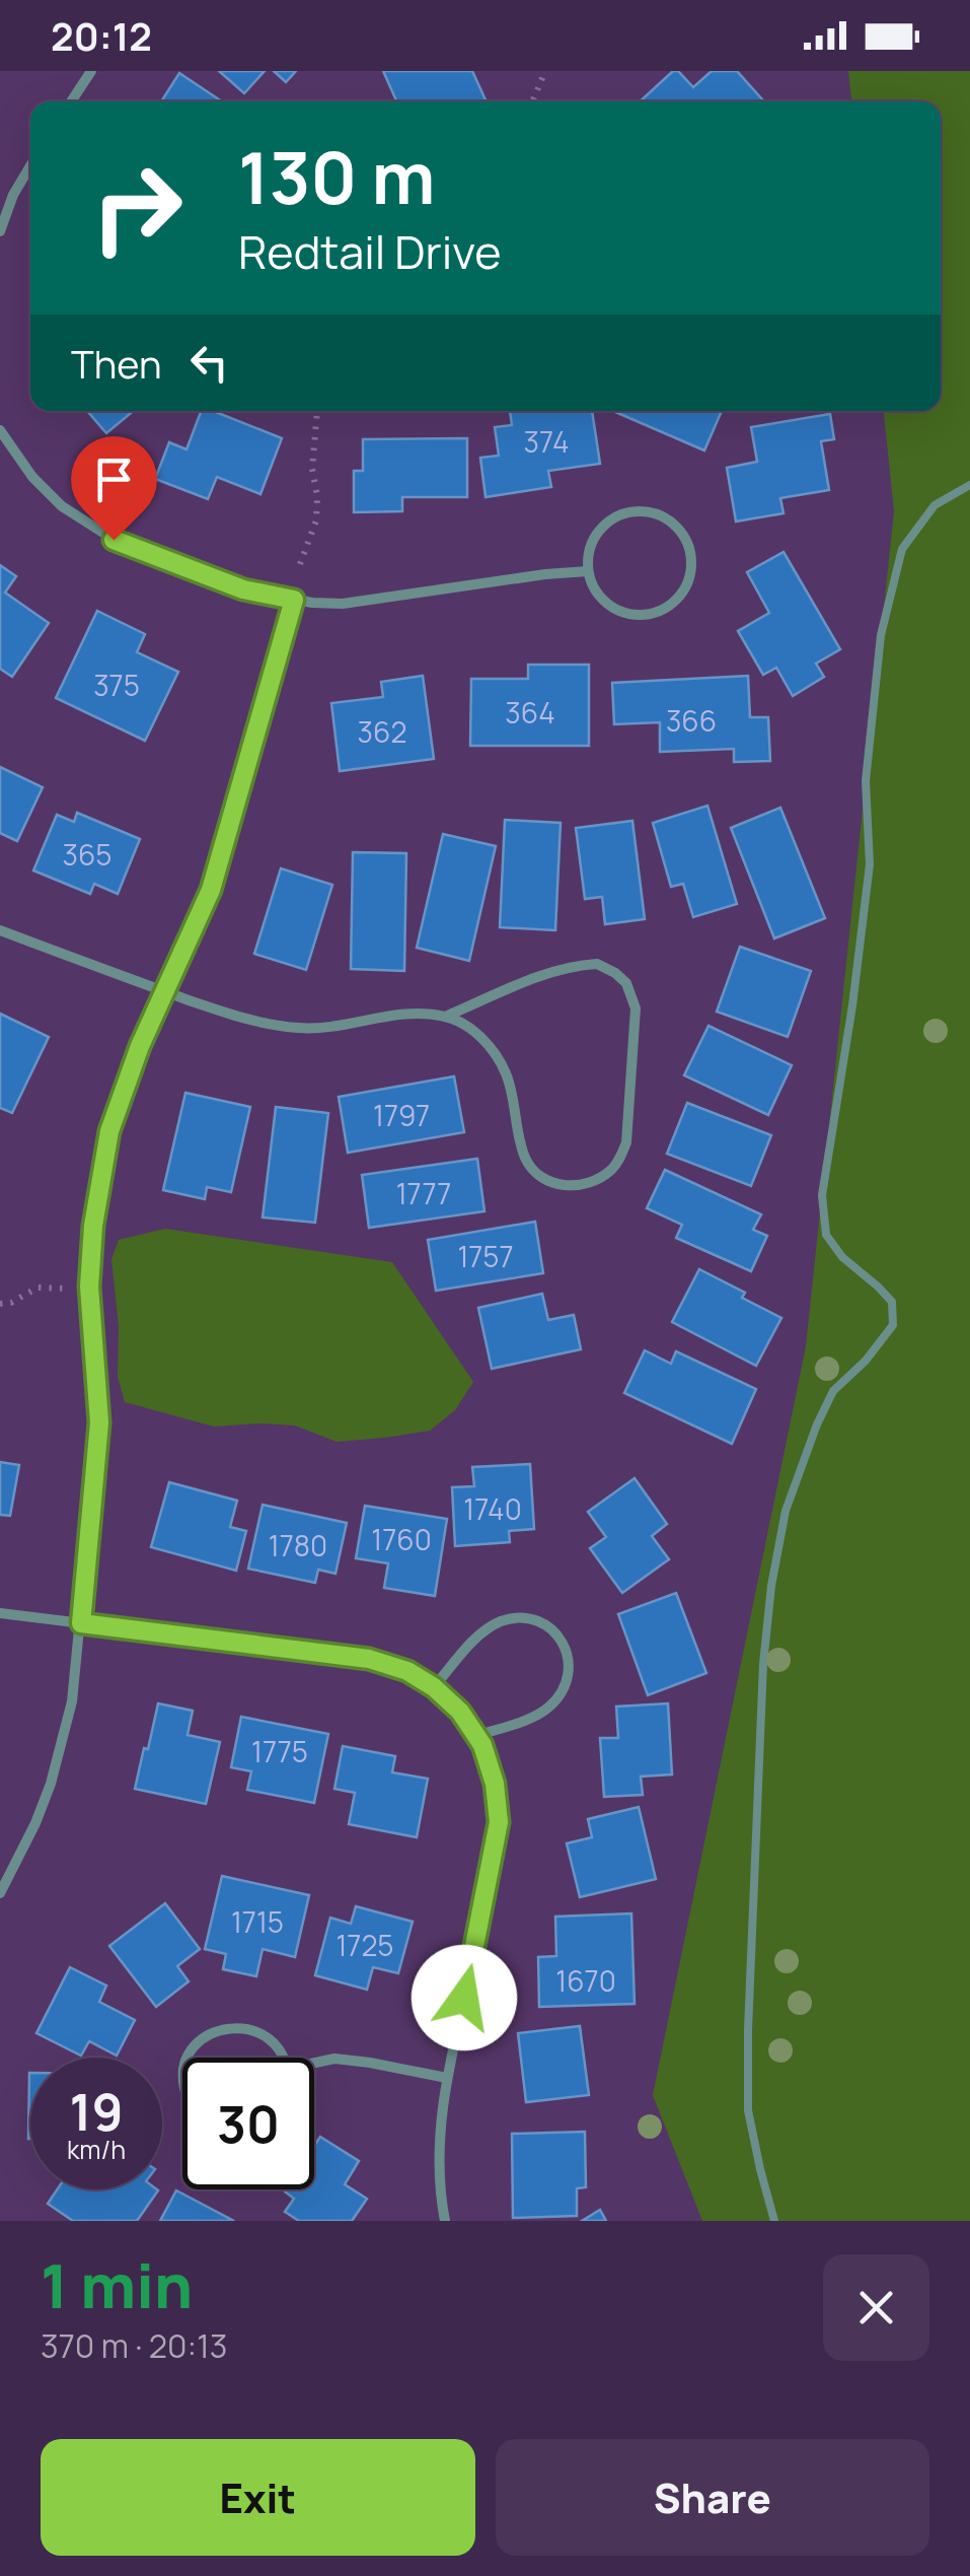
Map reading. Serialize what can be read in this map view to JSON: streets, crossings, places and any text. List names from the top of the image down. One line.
{"house_numbers":["374","375","364","366","362","365","1797","1777","1757","1740","1760","1780","1775","1715","1725","1670"],"page":{"status":"20:12","turn":["130 m","Redtail Drive"],"then":"Then","speed":"19 km/h","limit":"30","heading":["1 min","370 m · 20:13"],"buttons":["Exit","Share"]}}
